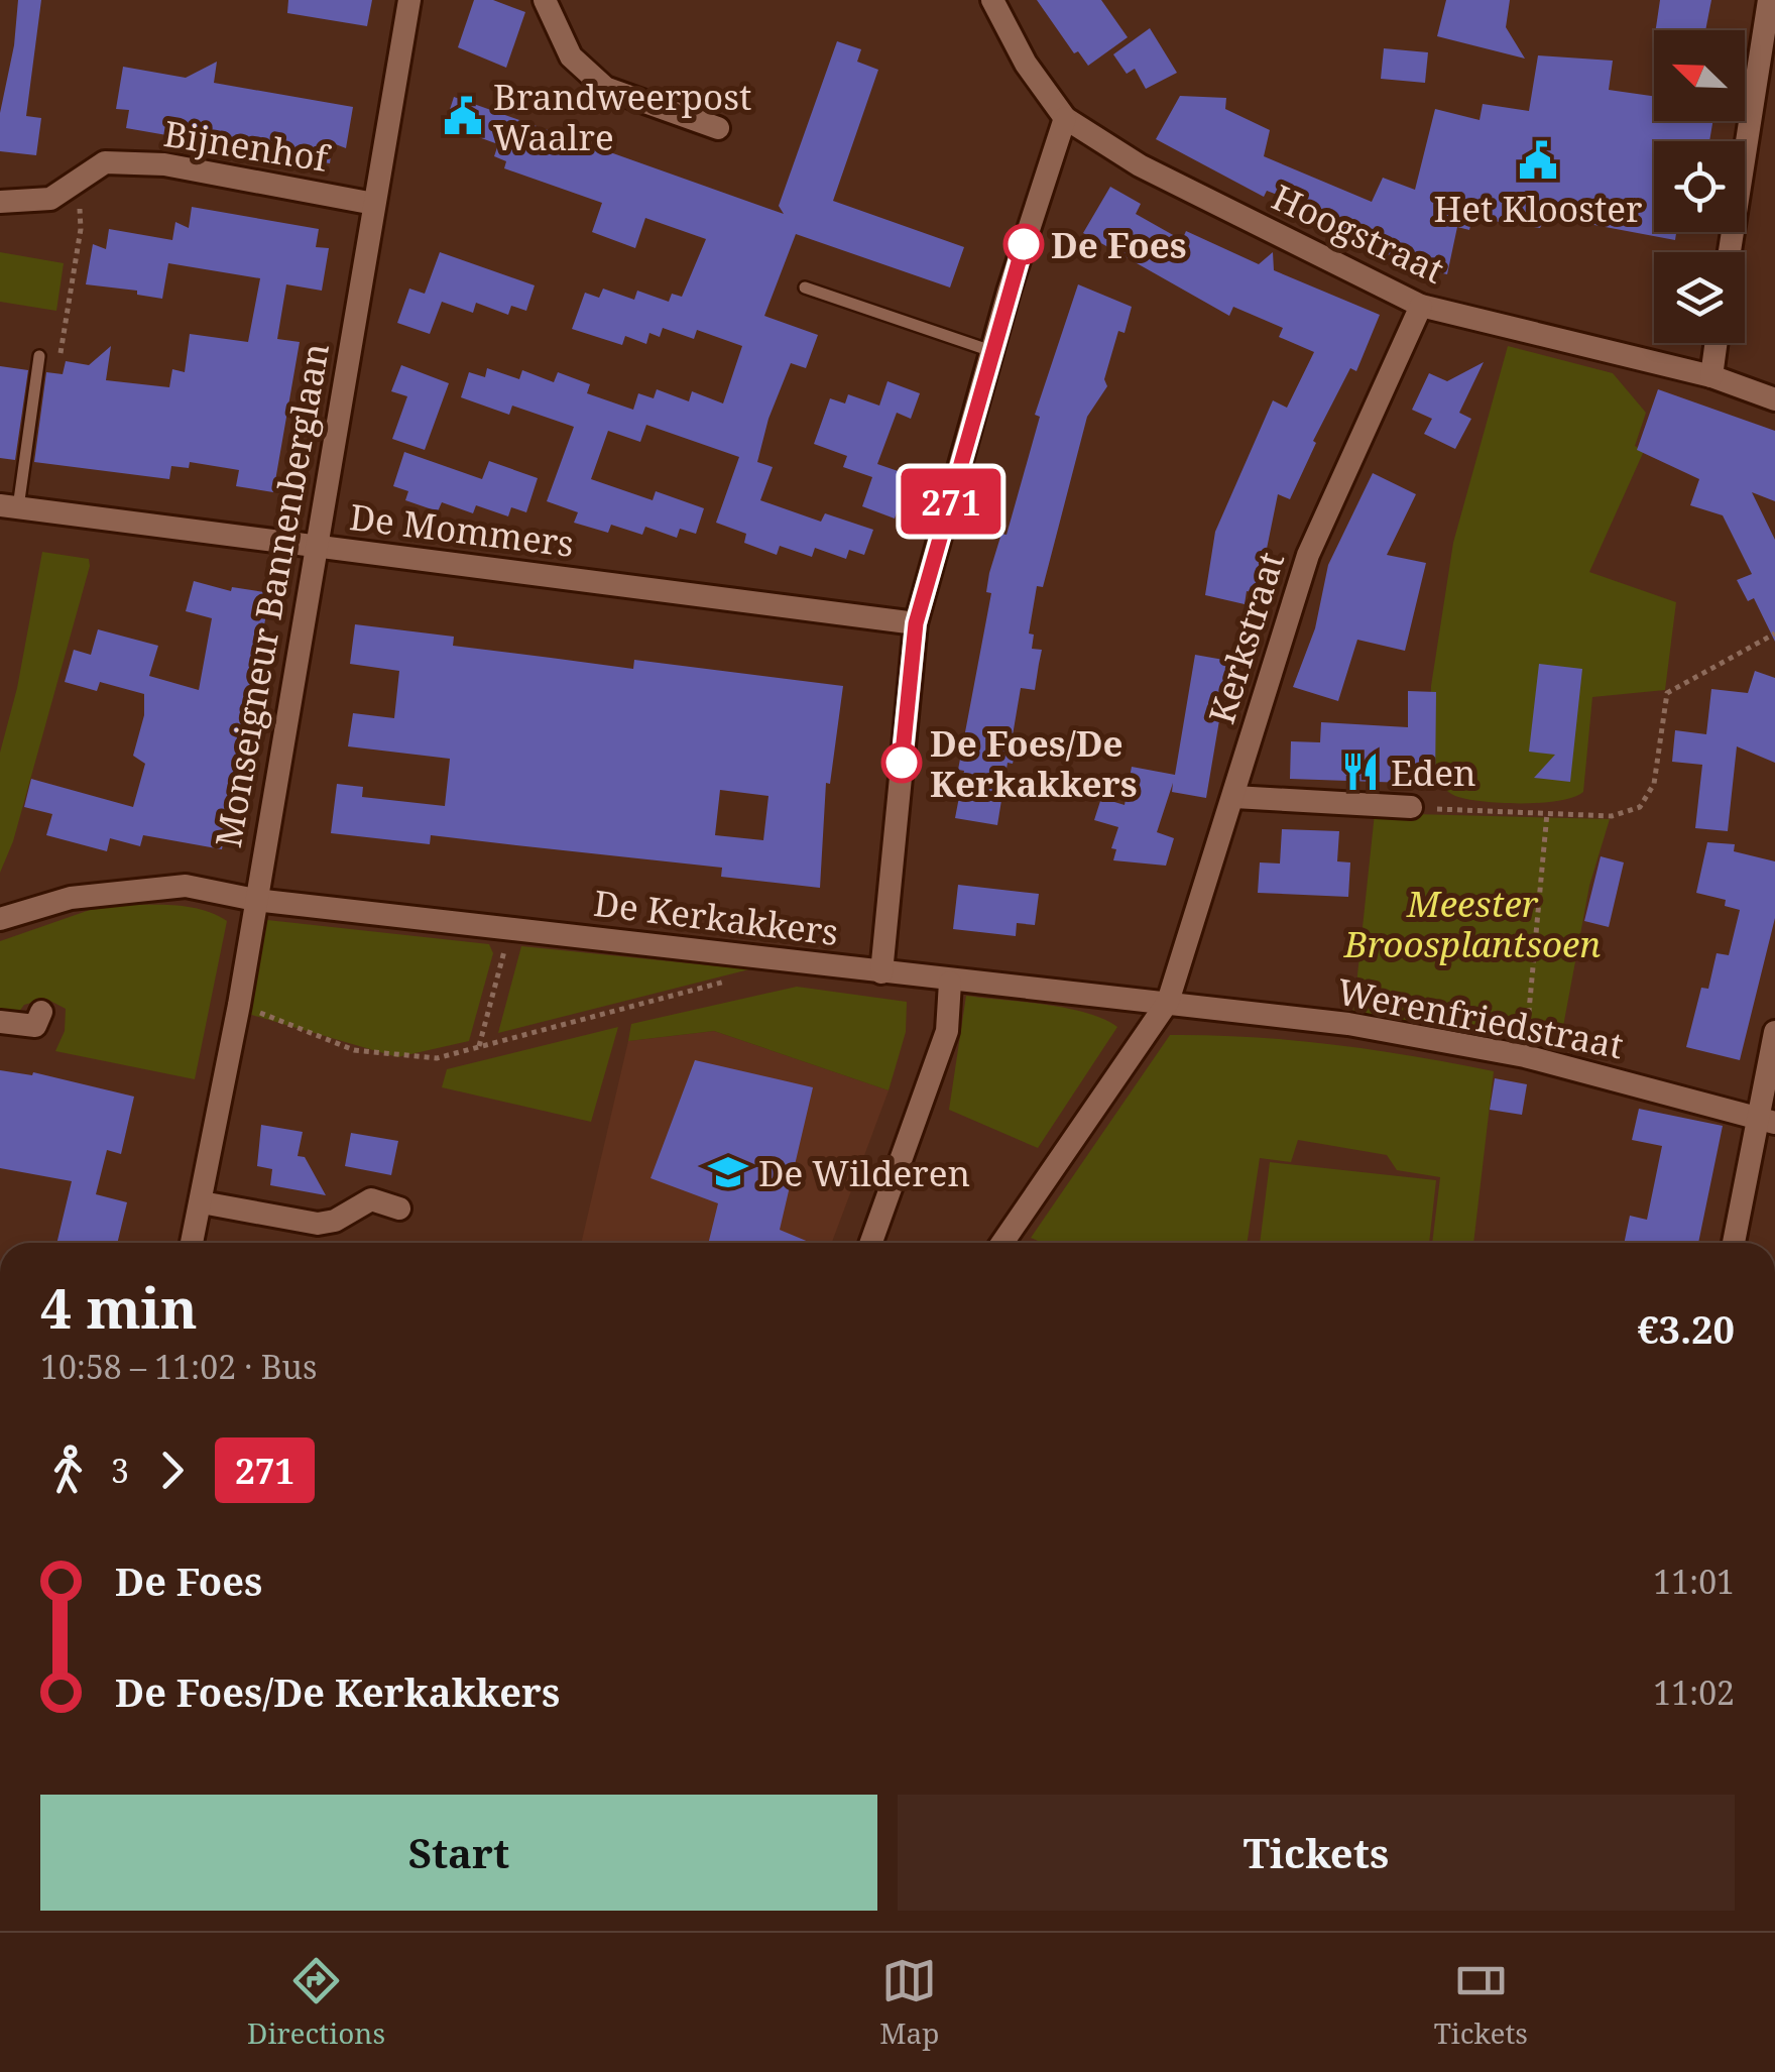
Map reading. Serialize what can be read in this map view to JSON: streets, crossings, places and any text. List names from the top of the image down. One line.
{"streets":{"street":["Bijnenhof","Hoogstraat","De Mommers","Monseigneur Bannenberglaan","Kerkstraat","De Kerkakkers","Werenfriedstraat"]},"crossings":[["Bijnenhof","Monseigneur Bannenberglaan"],["Hoogstraat","Kerkstraat"],["De Mommers","Monseigneur Bannenberglaan"],["Monseigneur Bannenberglaan","De Kerkakkers"],["Kerkstraat","De Kerkakkers"],["Kerkstraat","Werenfriedstraat"],["De Kerkakkers","Werenfriedstraat"]],"parks":["Meester Broosplantsoen"],"places":{"public building":["Brandweerpost Waalre","Het Klooster"],"other":["De Foes","De Foes/De Kerkakkers"],"restaurant":["Eden"],"school or university":["De Wilderen"]},"lines":["bus line 271"],"north":"top left","page":{"on_map":"271","heading":["4 min","10:58 – 11:02 · Bus","€3.20"],"legs":["3","271"],"list":[{"name":"De Foes","value":"11:01"},{"name":"De Foes/De Kerkakkers","value":"11:02"}],"buttons":["Start","Tickets"],"tabs":["Directions","Map","Tickets"]}}
